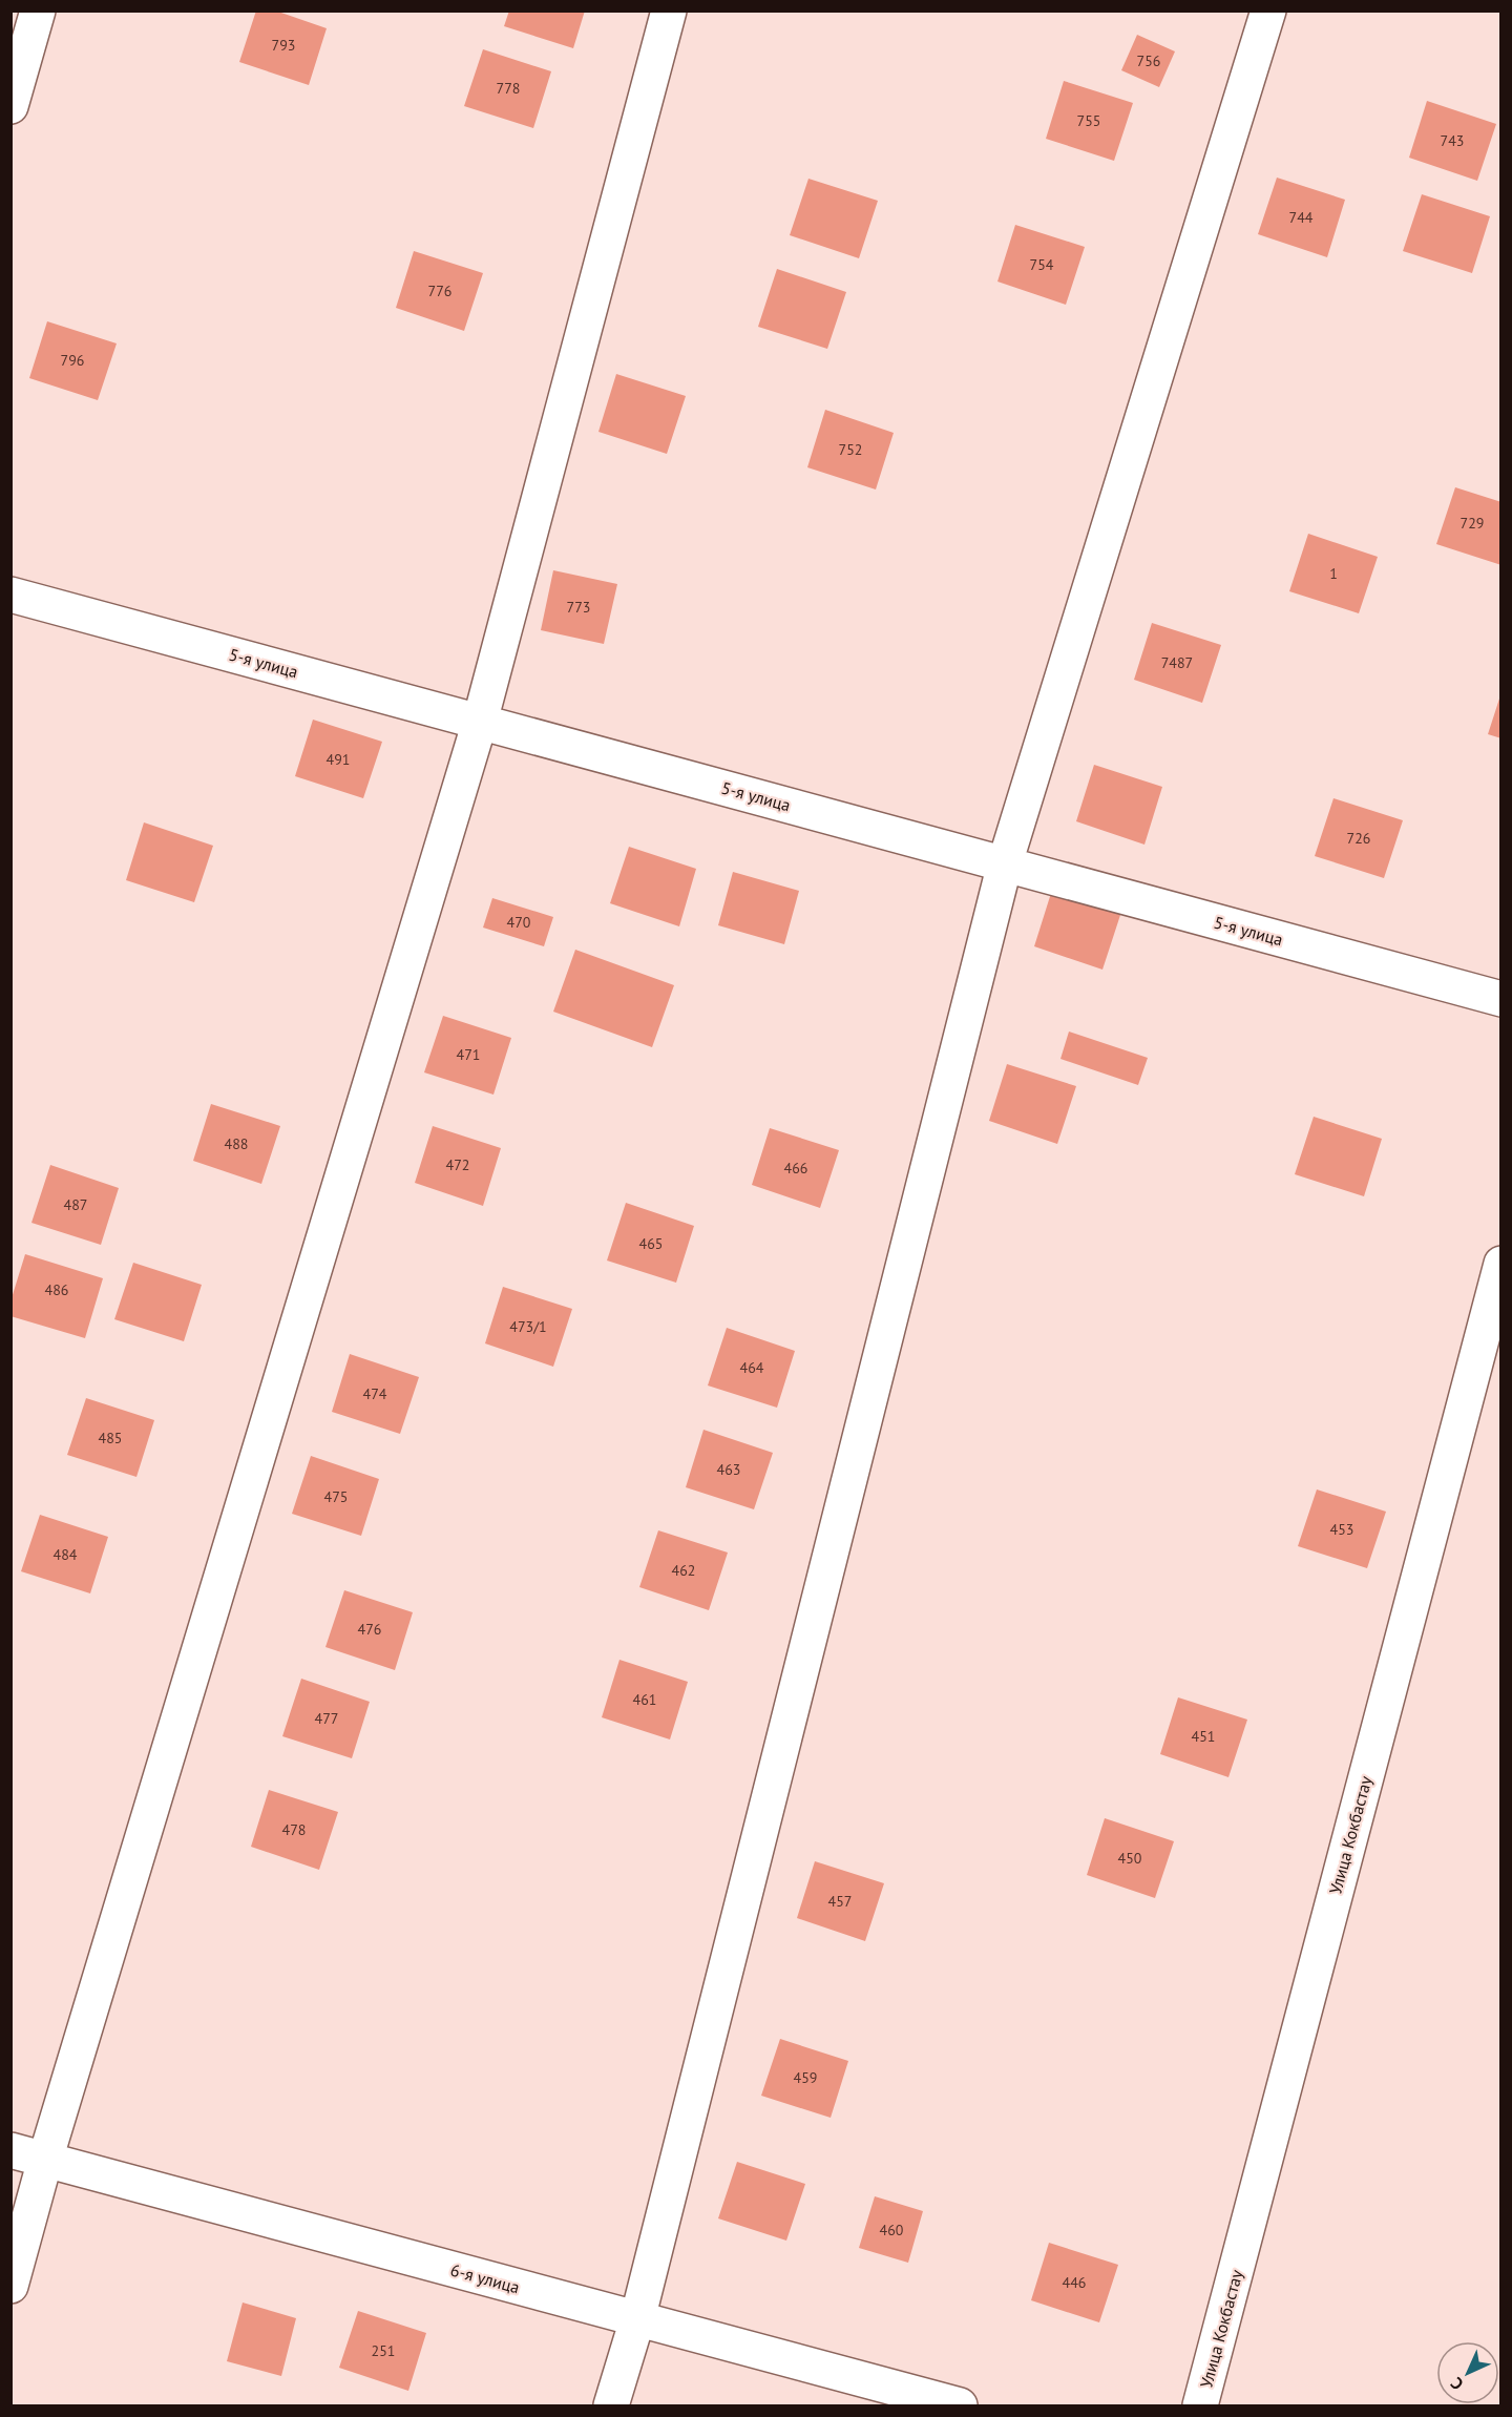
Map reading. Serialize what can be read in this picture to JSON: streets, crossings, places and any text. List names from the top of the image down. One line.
{"streets":{"street":["5-я улица","Улица Кокбастау","6-я улица"]},"house_numbers":["793","756","778","755","743","744","754","776","796","752","729","1","773","7487","491","726","470","471","488","472","466","487","465","486","473/1","464","474","485","463","475","453","484","462","476","461","477","451","478","450","457","459","460","446","251"],"north":"bottom left"}
